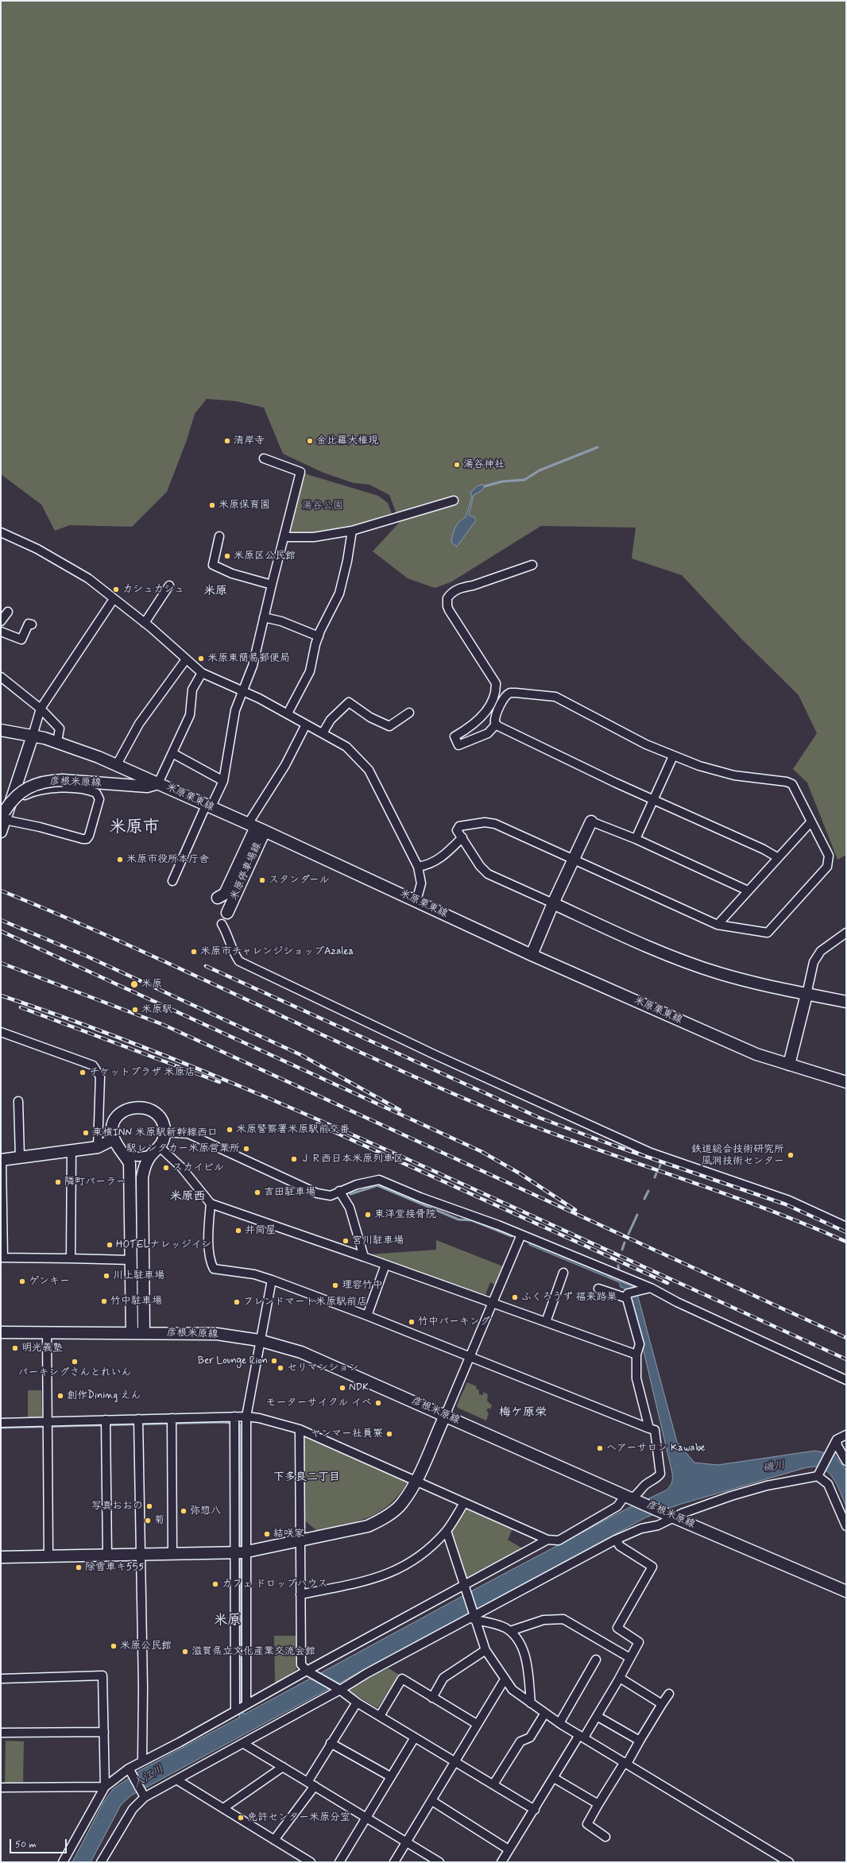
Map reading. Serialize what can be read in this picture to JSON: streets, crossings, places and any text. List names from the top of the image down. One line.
{"streets":{"main road":["彦根米原線","米原栗東線","米原停車場線"]},"crossings":[["彦根米原線","米原栗東線"],["米原栗東線","米原停車場線"]],"districts":["米原","米原市","米原西","梅ケ原栄","下多良二丁目","米原"],"water":["磯川","入江川"],"parks":["湯谷公園"],"places":["清岸寺","金比羅大権現","湯谷神社","米原保育園","米原区公民館","カシュカシュ","米原東簡易郵便局","米原市役所本庁舎","スタンダール","米原市チャレンジショップAzalea","米原","米原駅","チケットプラザ 米原店","米原警察署米原駅前交番","東横INN 米原駅新幹線西口","駅レンタカー米原営業所","鉄道総合技術研究所 風洞技術センター","ＪＲ西日本米原列車区","スカイビル","隣町パーラー","吉田駐車場","東洋堂接骨院","井筒屋","宮川駐車場","HOTELナレッジイン","川上駐車場","ゲンキー","理容竹中","ふくろうず 福来路巣","竹中駐車場","フレンドマート米原駅前店","竹中パーキング","明光義塾","Ber Lounge Rion","パーキングさんとれいん","セリマンション","NDK","創作Dining えん","モーターサイクル イベ","ヤンマー社員寮","ヘアーサロン Kawabe","写真おおの","弥惣八","菊","結咲家","除雪車キ555","カフェ ドロップハウス","米原公民館","滋賀県立文化産業交流会館","免許センター米原分室"],"scale_bar":"50 m"}
